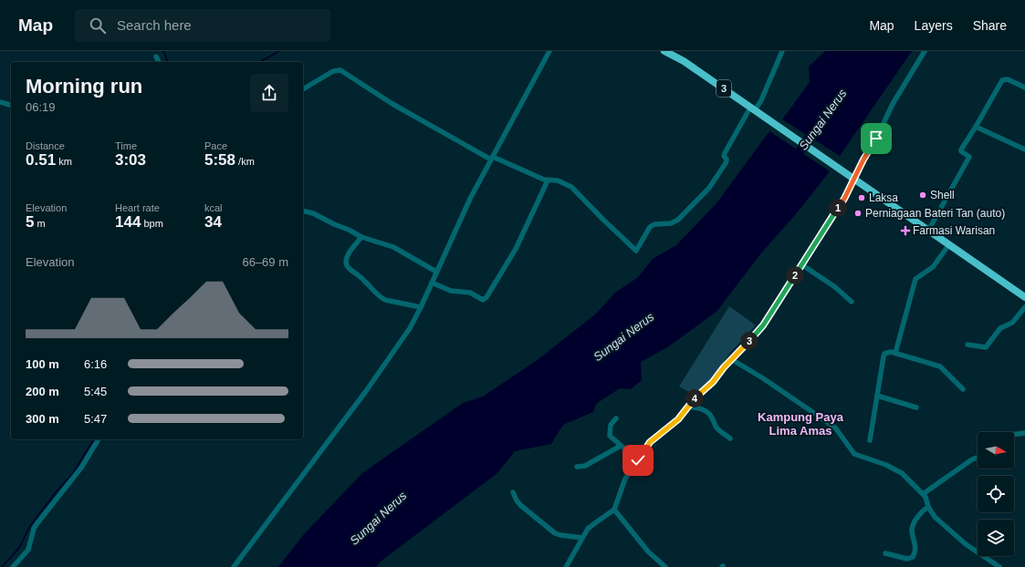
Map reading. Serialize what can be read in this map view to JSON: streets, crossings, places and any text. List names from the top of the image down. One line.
{"streets":{"highway":["3"]},"districts":["Kampung Paya Lima Amas"],"water":["Sungai Nerus"],"places":{"other":["Shell","Laksa","Perniagaan Bateri Tan (auto)"],"health":["Farmasi Warisan"]},"north":"right","page":{"header":"Map","search":"Search here","nav":["Map","Layers","Share"],"heading":["Morning run","06:19"],"stats":[["Distance","0.51 km"],["Time","3:03"],["Pace","5:58 /km"],["Elevation","5 m"],["Heart rate","144 bpm"],["kcal","34"]],"pins":["1","2","3","4"],"chart":["Elevation","66–69 m"],"list":[{"name":"100 m","note":"6:16"},{"name":"200 m","note":"5:45"},{"name":"300 m","note":"5:47"}]}}
